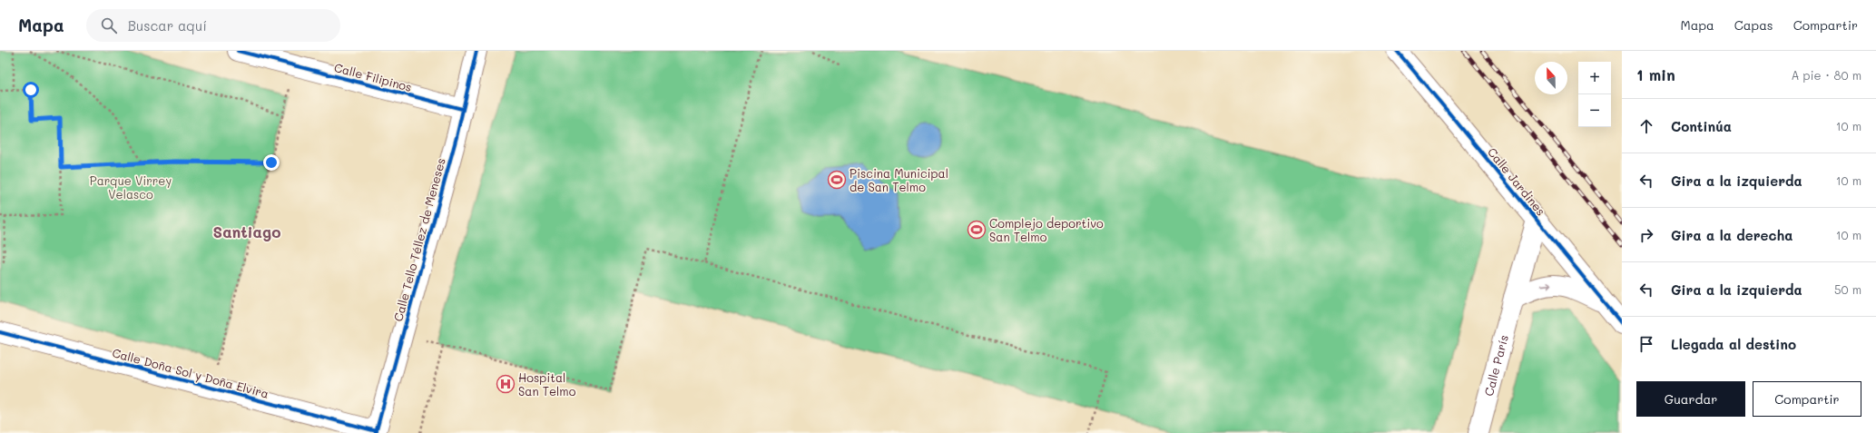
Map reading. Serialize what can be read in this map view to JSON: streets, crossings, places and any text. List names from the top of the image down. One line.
{"streets":{"street":["Calle Filipinos","Calle Jardines","Calle Tello Téllez de Meneses","Calle París","Calle Doña Sol y Doña Elvira"]},"crossings":[["Calle Filipinos","Calle Tello Téllez de Meneses"],["Calle Jardines","Calle París"],["Calle Tello Téllez de Meneses","Calle Doña Sol y Doña Elvira"]],"districts":["Santiago"],"parks":["Parque Virrey Velasco"],"places":{"sports":["Piscina Municipal de San Telmo","Complejo deportivo San Telmo"],"hospital":["Hospital San Telmo"]},"north":"top","page":{"header":"Mapa","search":"Buscar aquí","nav":["Mapa","Capas","Compartir"],"heading":["1 min","A pie · 80 m"],"map_buttons":["+","−"],"list":[["Continúa","10 m"],["Gira a la izquierda","10 m"],["Gira a la derecha","10 m"],["Gira a la izquierda","50 m"],"Llegada al destino"],"buttons":["Guardar","Compartir"]}}
